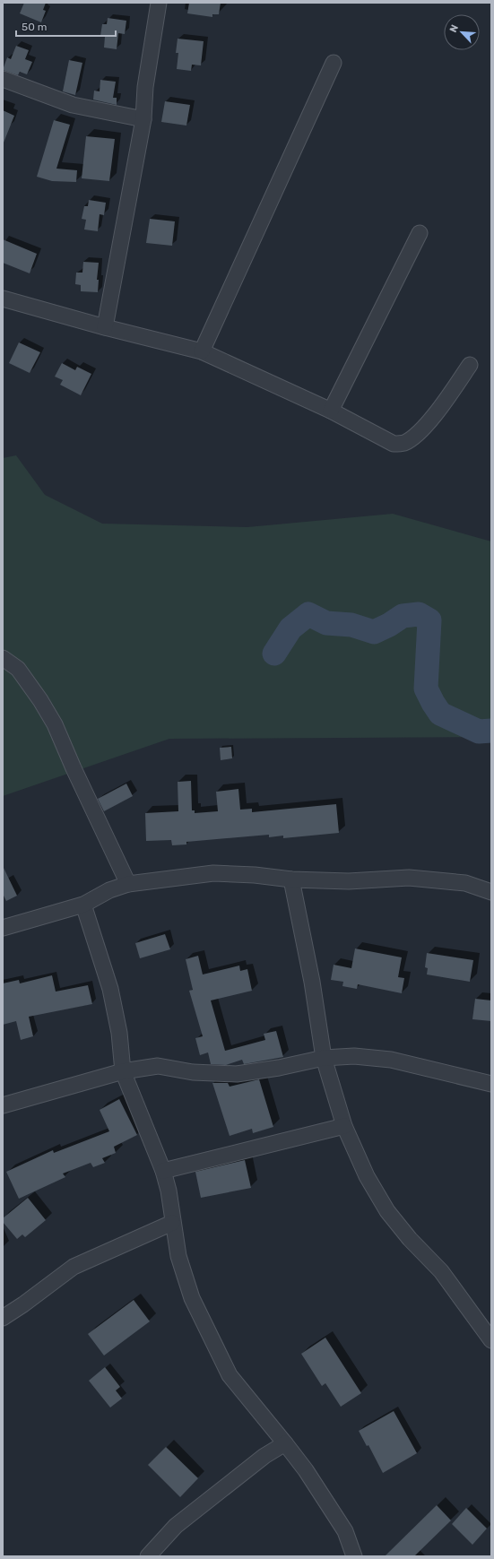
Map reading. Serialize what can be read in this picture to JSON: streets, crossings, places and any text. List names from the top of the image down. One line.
{"scale_bar":"50 m","north":"top left"}
